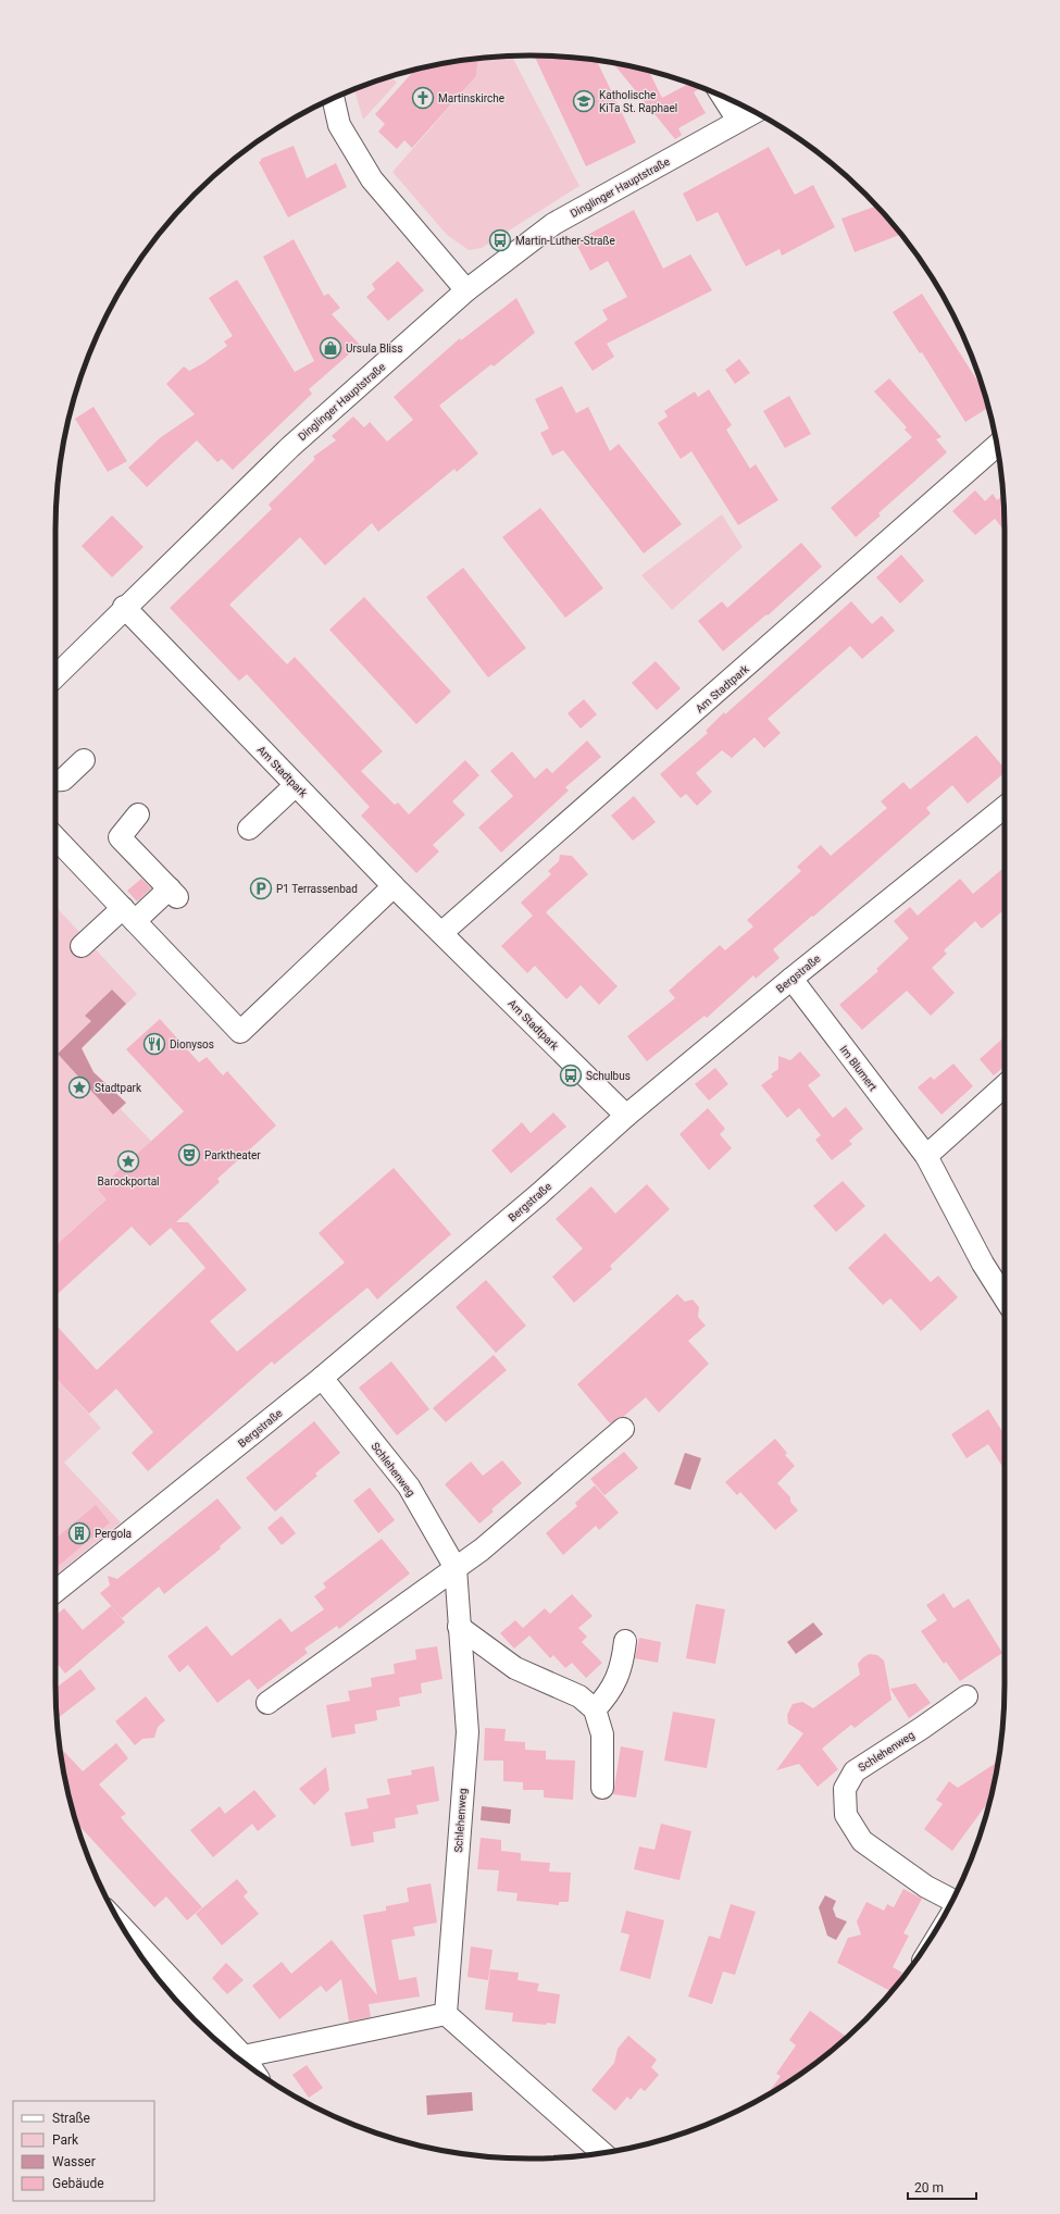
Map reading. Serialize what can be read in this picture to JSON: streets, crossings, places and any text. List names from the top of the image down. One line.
{"streets":{"street":["Dinglinger Hauptstraße","Am Stadtpark","Bergstraße","Im Blumert","Schlehenweg"]},"crossings":[["Dinglinger Hauptstraße","Am Stadtpark"],["Am Stadtpark","Bergstraße"],["Bergstraße","Im Blumert"],["Bergstraße","Schlehenweg"]],"places":{"church":["Martinskirche"],"school or university":["Katholische KiTa St. Raphael"],"bus stop":["Martin-Luther-Straße","Schulbus"],"shop":["Ursula Bliss"],"parking":["P1 Terrassenbad"],"restaurant":["Dionysos"],"place":["Stadtpark","Barockportal"],"theatre":["Parktheater"],"building":["Pergola"]},"legend":["Straße","Park","Wasser","Gebäude"],"scale_bar":"20 m"}
